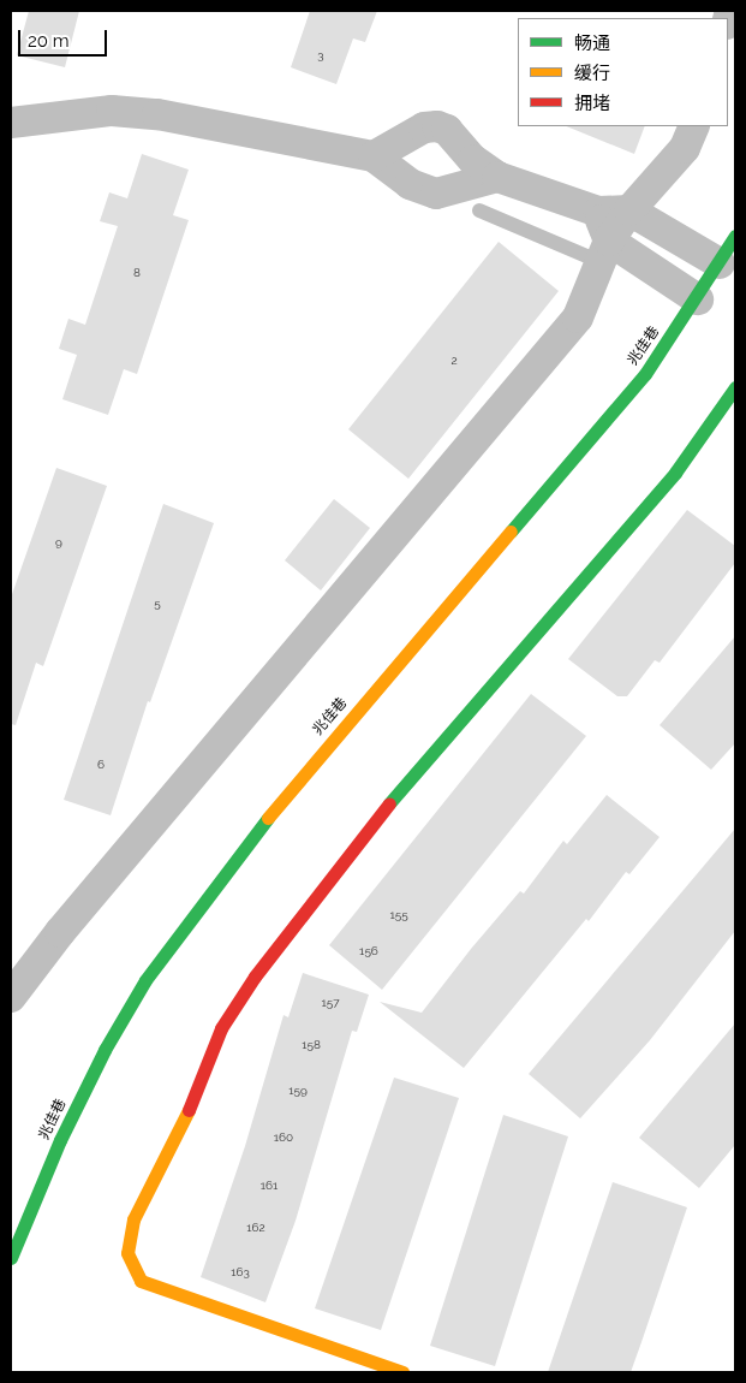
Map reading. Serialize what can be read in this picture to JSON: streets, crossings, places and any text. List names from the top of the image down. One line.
{"streets":{"street":["兆佳巷"]},"house_numbers":["3","8","2","9","5","6","155","156","157","158","159","160","161","162","163"],"legend":["畅通","缓行","拥堵"],"scale_bar":"20 m"}
